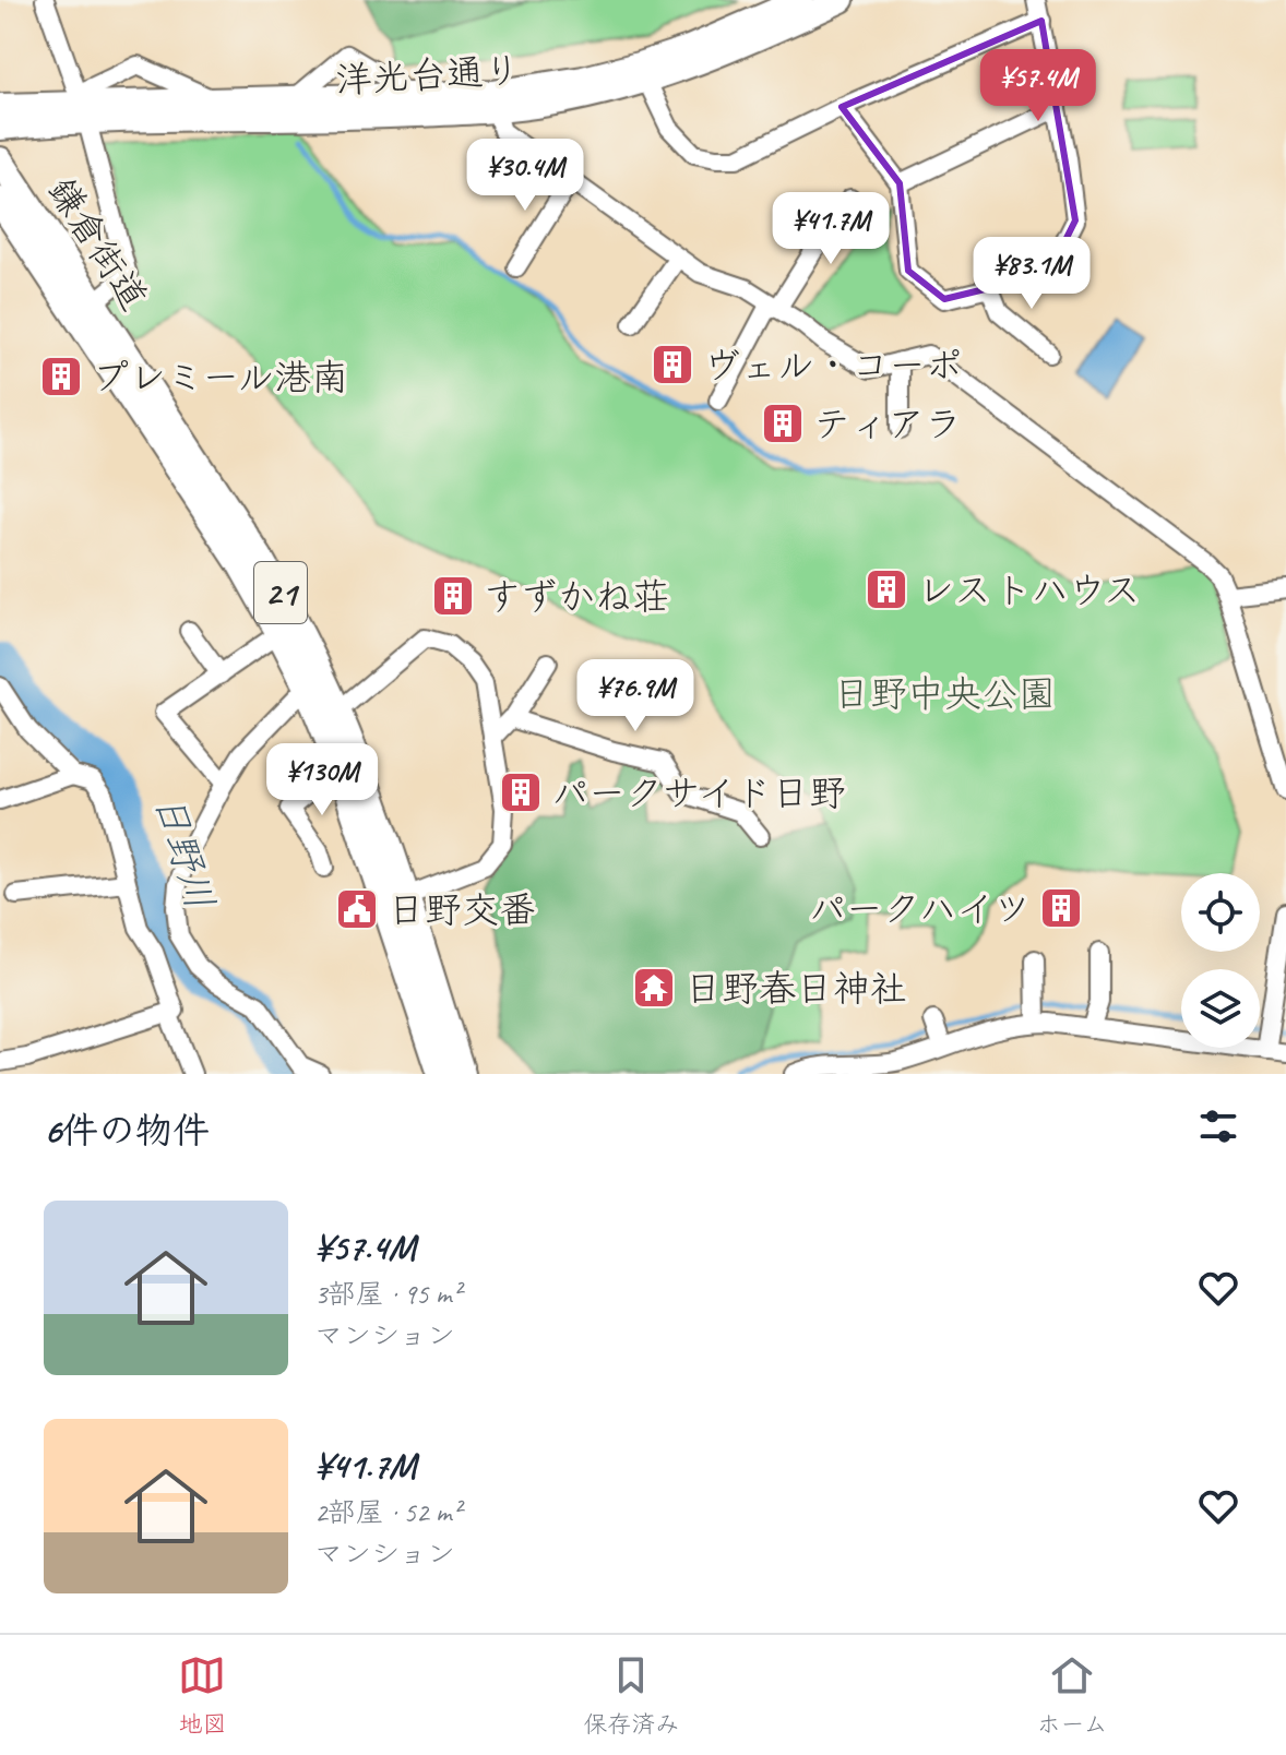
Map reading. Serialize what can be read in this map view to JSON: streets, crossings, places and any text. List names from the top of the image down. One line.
{"streets":{"main road":["鎌倉街道","21"],"street":["洋光台通り"]},"water":["日野川"],"parks":["日野中央公園"],"places":{"building":["ヴェル・コーポ","プレミール港南","ティアラ","レストハウス","すずかね荘","パークサイド日野","パークハイツ"],"public building":["日野交番"],"temple":["日野春日神社"]},"page":{"price":["¥57.4M","¥30.4M","¥41.7M","¥83.1M","¥76.9M","¥130M"],"heading":"6件の物件","list":[{"name":"¥57.4M","note":"3部屋 · 95 m² · マンション"},{"name":"¥41.7M","note":"2部屋 · 52 m² · マンション"}],"tabs":["地図","保存済み","ホーム"]}}
